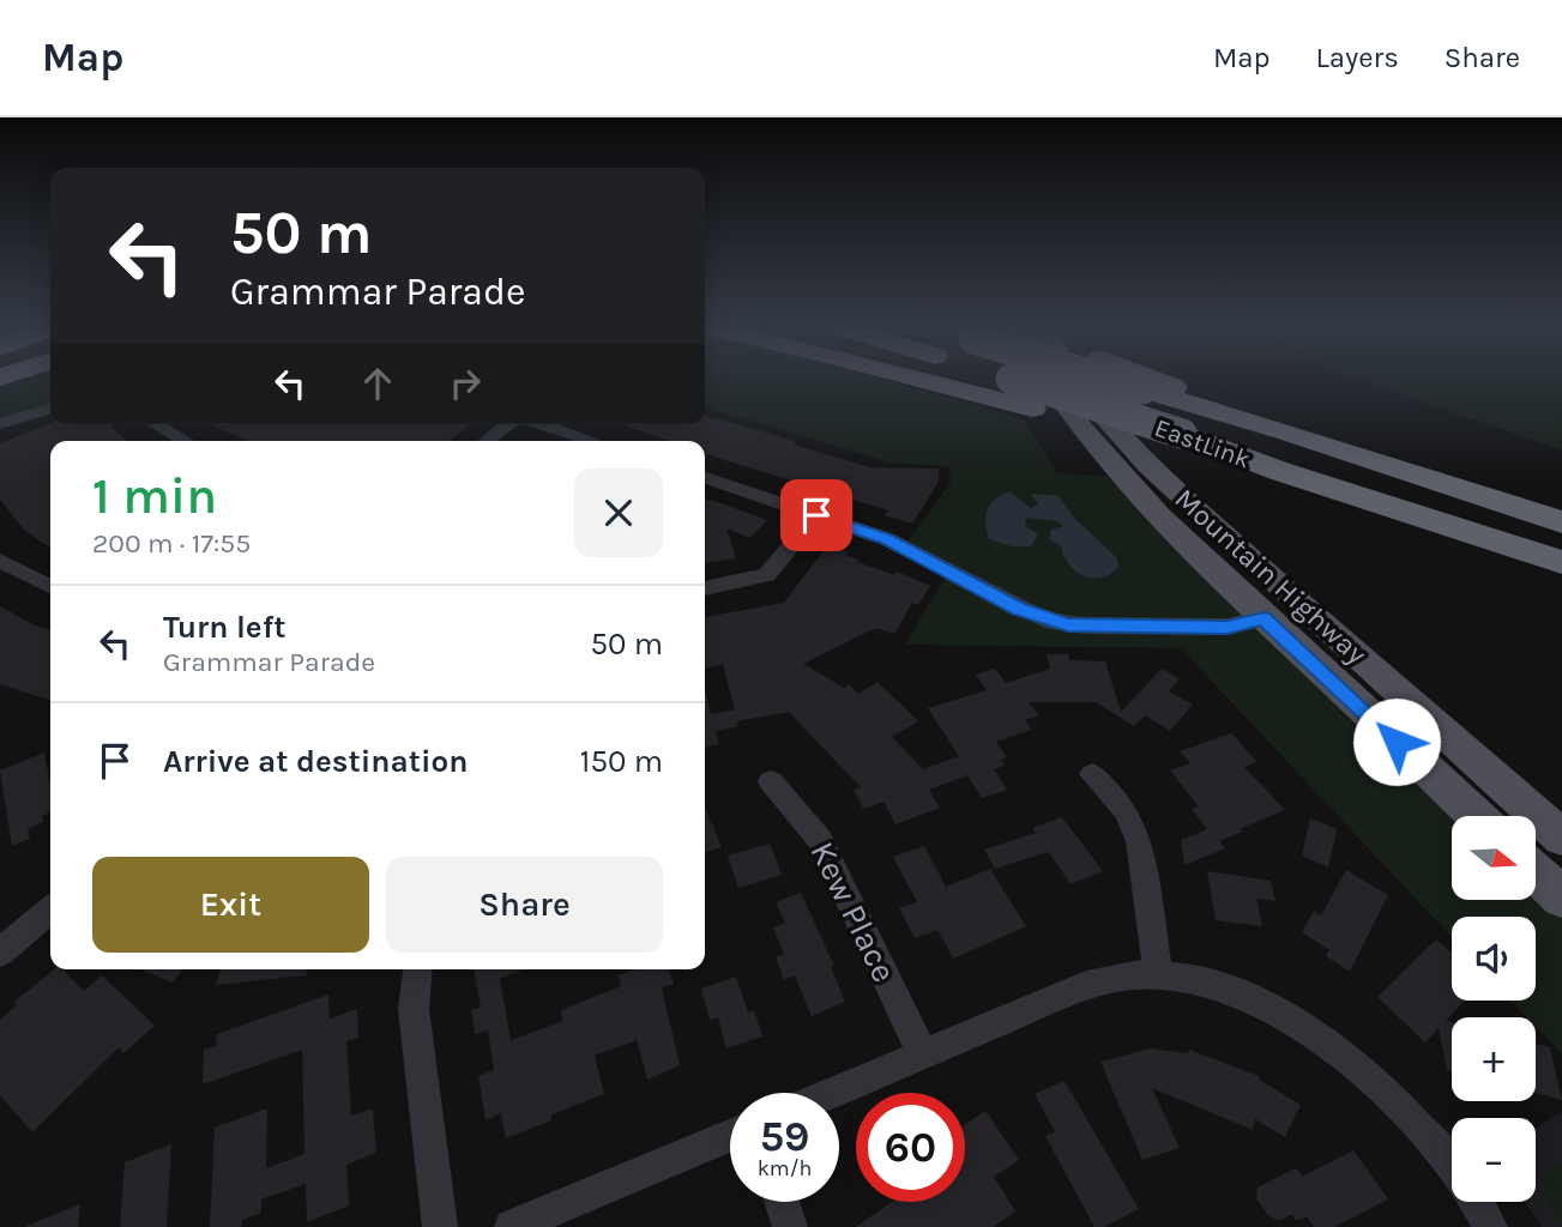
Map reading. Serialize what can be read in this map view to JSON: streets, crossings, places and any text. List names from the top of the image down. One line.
{"streets":{"highway":["EastLink"],"main road":["Mountain Highway"],"street":["Kew Place"]},"north":"right","page":{"header":"Map","nav":["Map","Layers","Share"],"turn":["50 m","Grammar Parade"],"heading":["1 min","200 m · 17:55"],"list":[{"name":"Turn left","note":"Grammar Parade","value":"50 m"},{"name":"Arrive at destination","value":"150 m"}],"map_buttons":["+","−"],"buttons":["Exit","Share"],"speed":"59 km/h","limit":"60"}}
